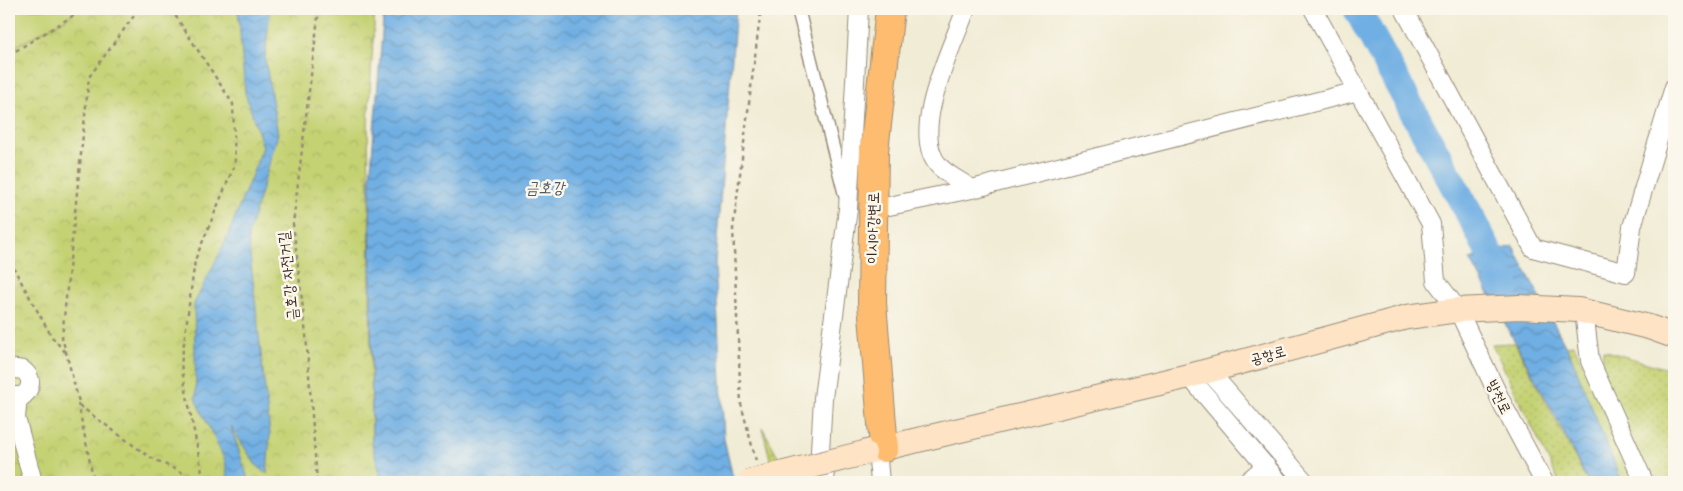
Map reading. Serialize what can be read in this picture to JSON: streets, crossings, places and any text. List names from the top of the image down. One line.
{"streets":{"highway":["이시아강변로"],"main road":["공항로"],"street":["방천로"],"path":["금호강 자전거길"]},"crossings":[["이시아강변로","공항로"],["공항로","방천로"]],"water":["금호강"]}
